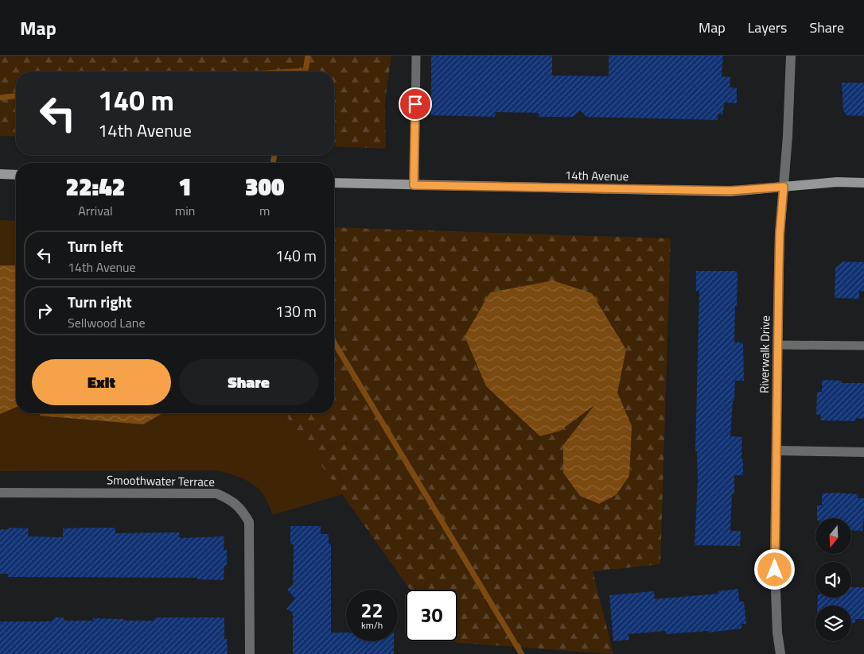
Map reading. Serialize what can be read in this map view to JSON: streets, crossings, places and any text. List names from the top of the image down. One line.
{"streets":{"main road":["14th Avenue"],"street":["Riverwalk Drive","Smoothwater Terrace"]},"crossings":[["14th Avenue","Riverwalk Drive"]],"north":"bottom","page":{"header":"Map","nav":["Map","Layers","Share"],"turn":["140 m","14th Avenue"],"eta":["22:42","Arrival","1","min","300","m"],"list":[{"name":"Turn left","note":"14th Avenue","value":"140 m"},{"name":"Turn right","note":"Sellwood Lane","value":"130 m"}],"buttons":["Exit","Share"],"speed":"22 km/h","limit":"30"}}
